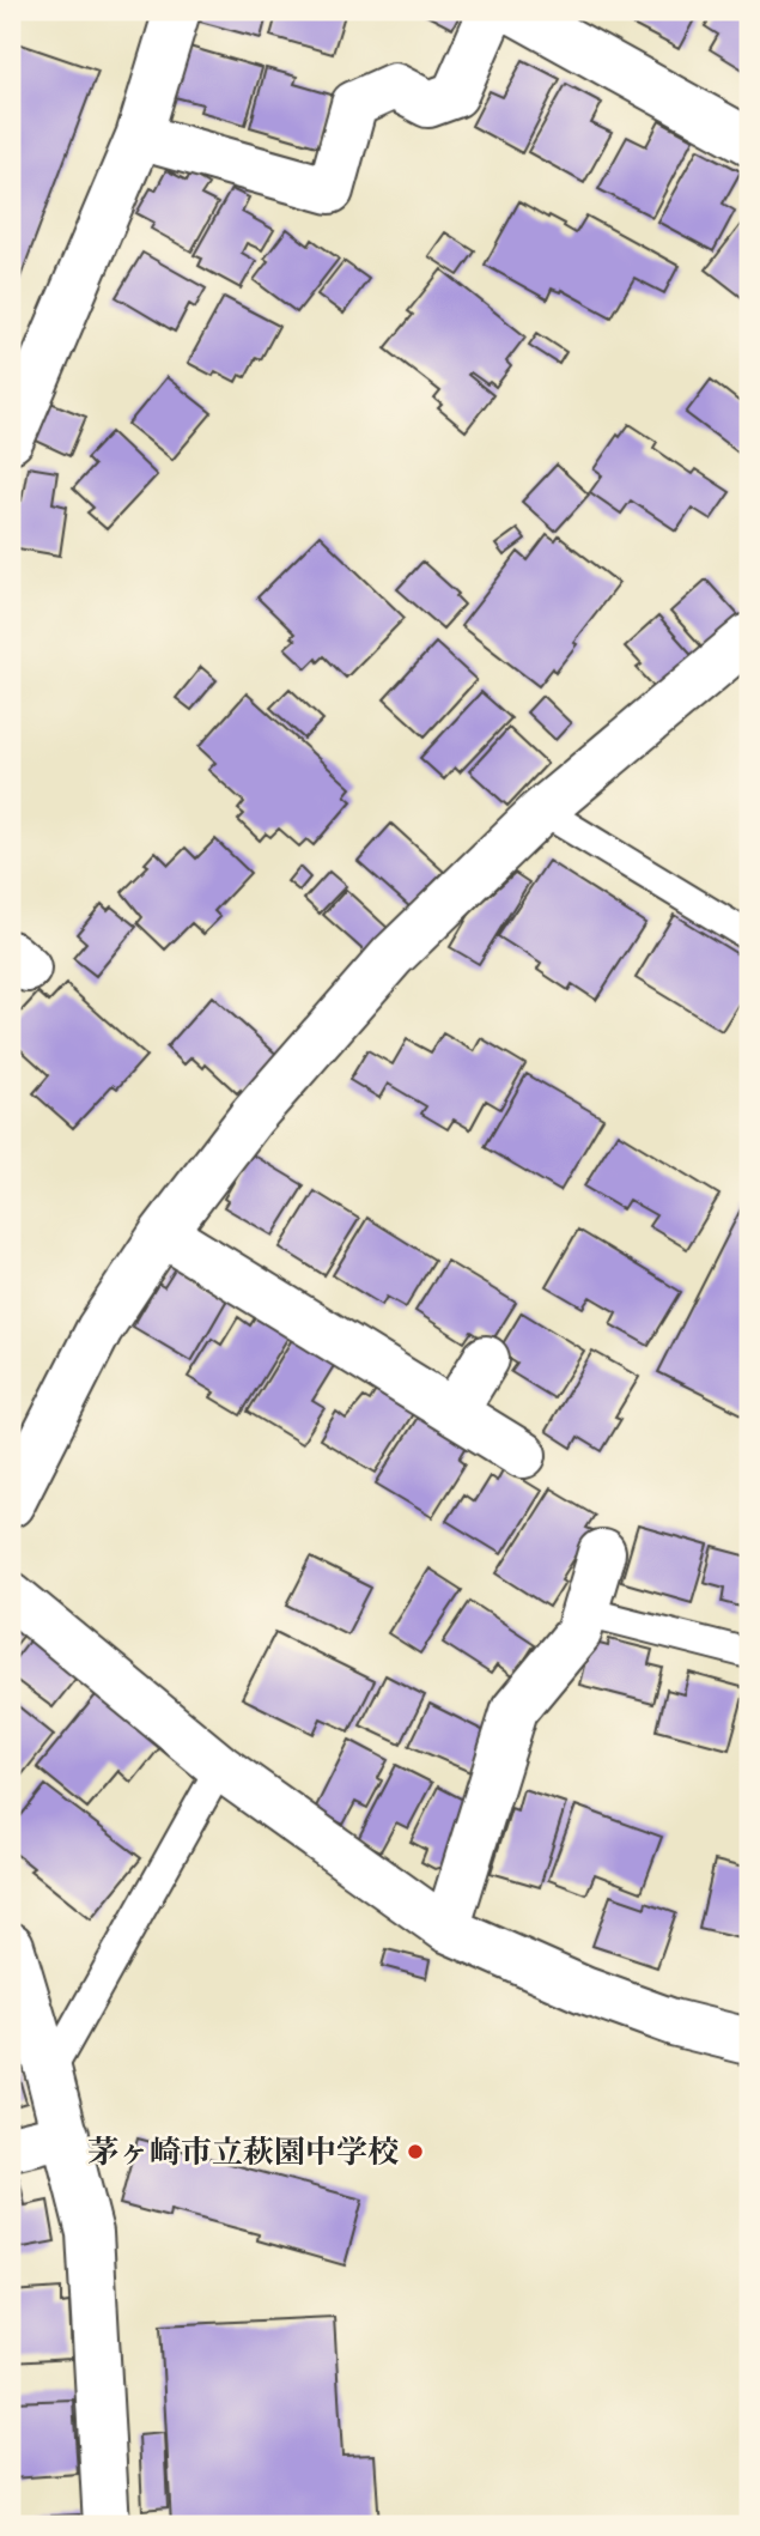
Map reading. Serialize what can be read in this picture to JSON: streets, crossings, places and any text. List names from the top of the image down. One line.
{"places":["茅ヶ崎市立萩園中学校"]}
